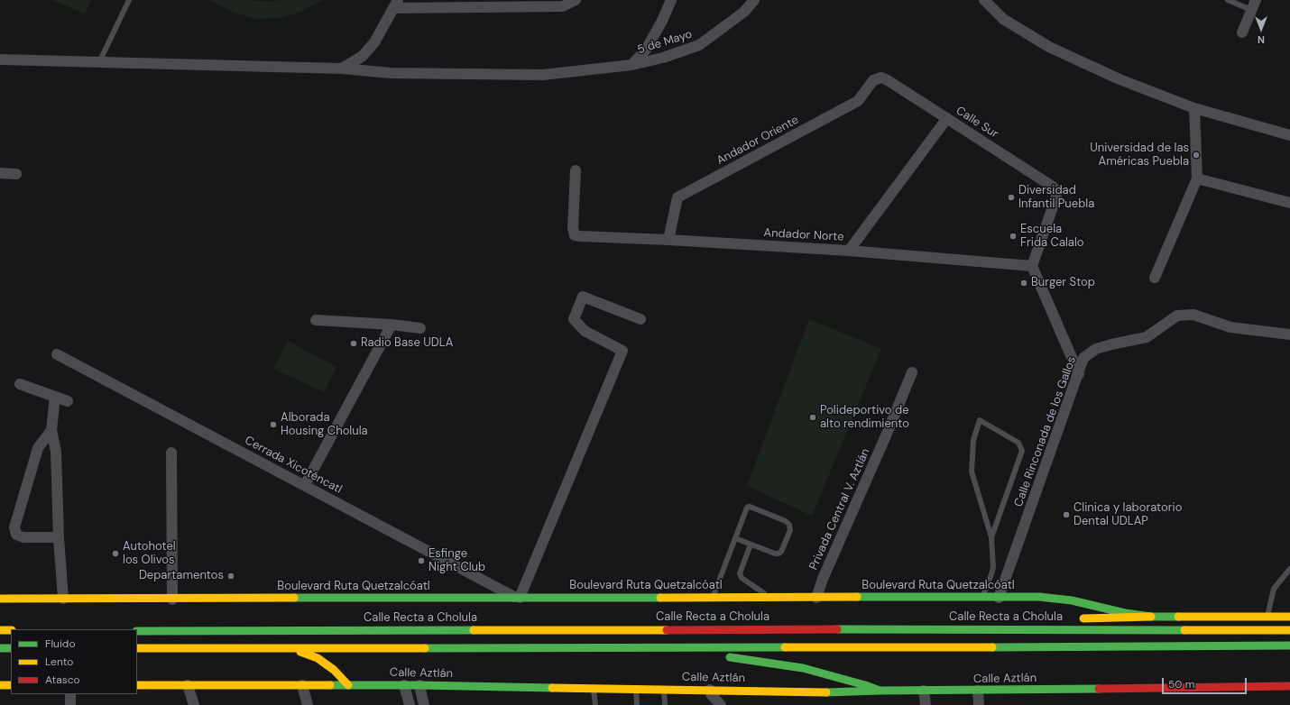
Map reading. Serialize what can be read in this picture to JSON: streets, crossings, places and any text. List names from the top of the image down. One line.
{"streets":{"main road":["Boulevard Ruta Quetzalcóatl","Calle Recta a Cholula","Calle Aztlán"],"street":["5 de Mayo","Calle Sur","Andador Oriente","Andador Norte","Calle Rinconada de los Gallos","Cerrada Xicoténcatl","Privada Central V. Aztlán"]},"crossings":[["Calle Sur","Andador Oriente"],["Calle Sur","Andador Norte"],["Andador Oriente","Andador Norte"],["Calle Rinconada de los Gallos","Boulevard Ruta Quetzalcóatl"],["Cerrada Xicoténcatl","Boulevard Ruta Quetzalcóatl"],["Privada Central V. Aztlán","Boulevard Ruta Quetzalcóatl"]],"places":["Universidad de las Américas Puebla","Diversidad Infantil Puebla","Escuela Frida Calalo","Burger Stop","Radio Base UDLA","Polideportivo de alto rendimiento","Alborada Housing Cholula","Clinica y laboratorio Dental UDLAP","Autohotel los Olivos","Esfinge Night Club","Departamentos"],"legend":["Fluido","Lento","Atasco"],"scale_bar":"50 m","north":"bottom"}
